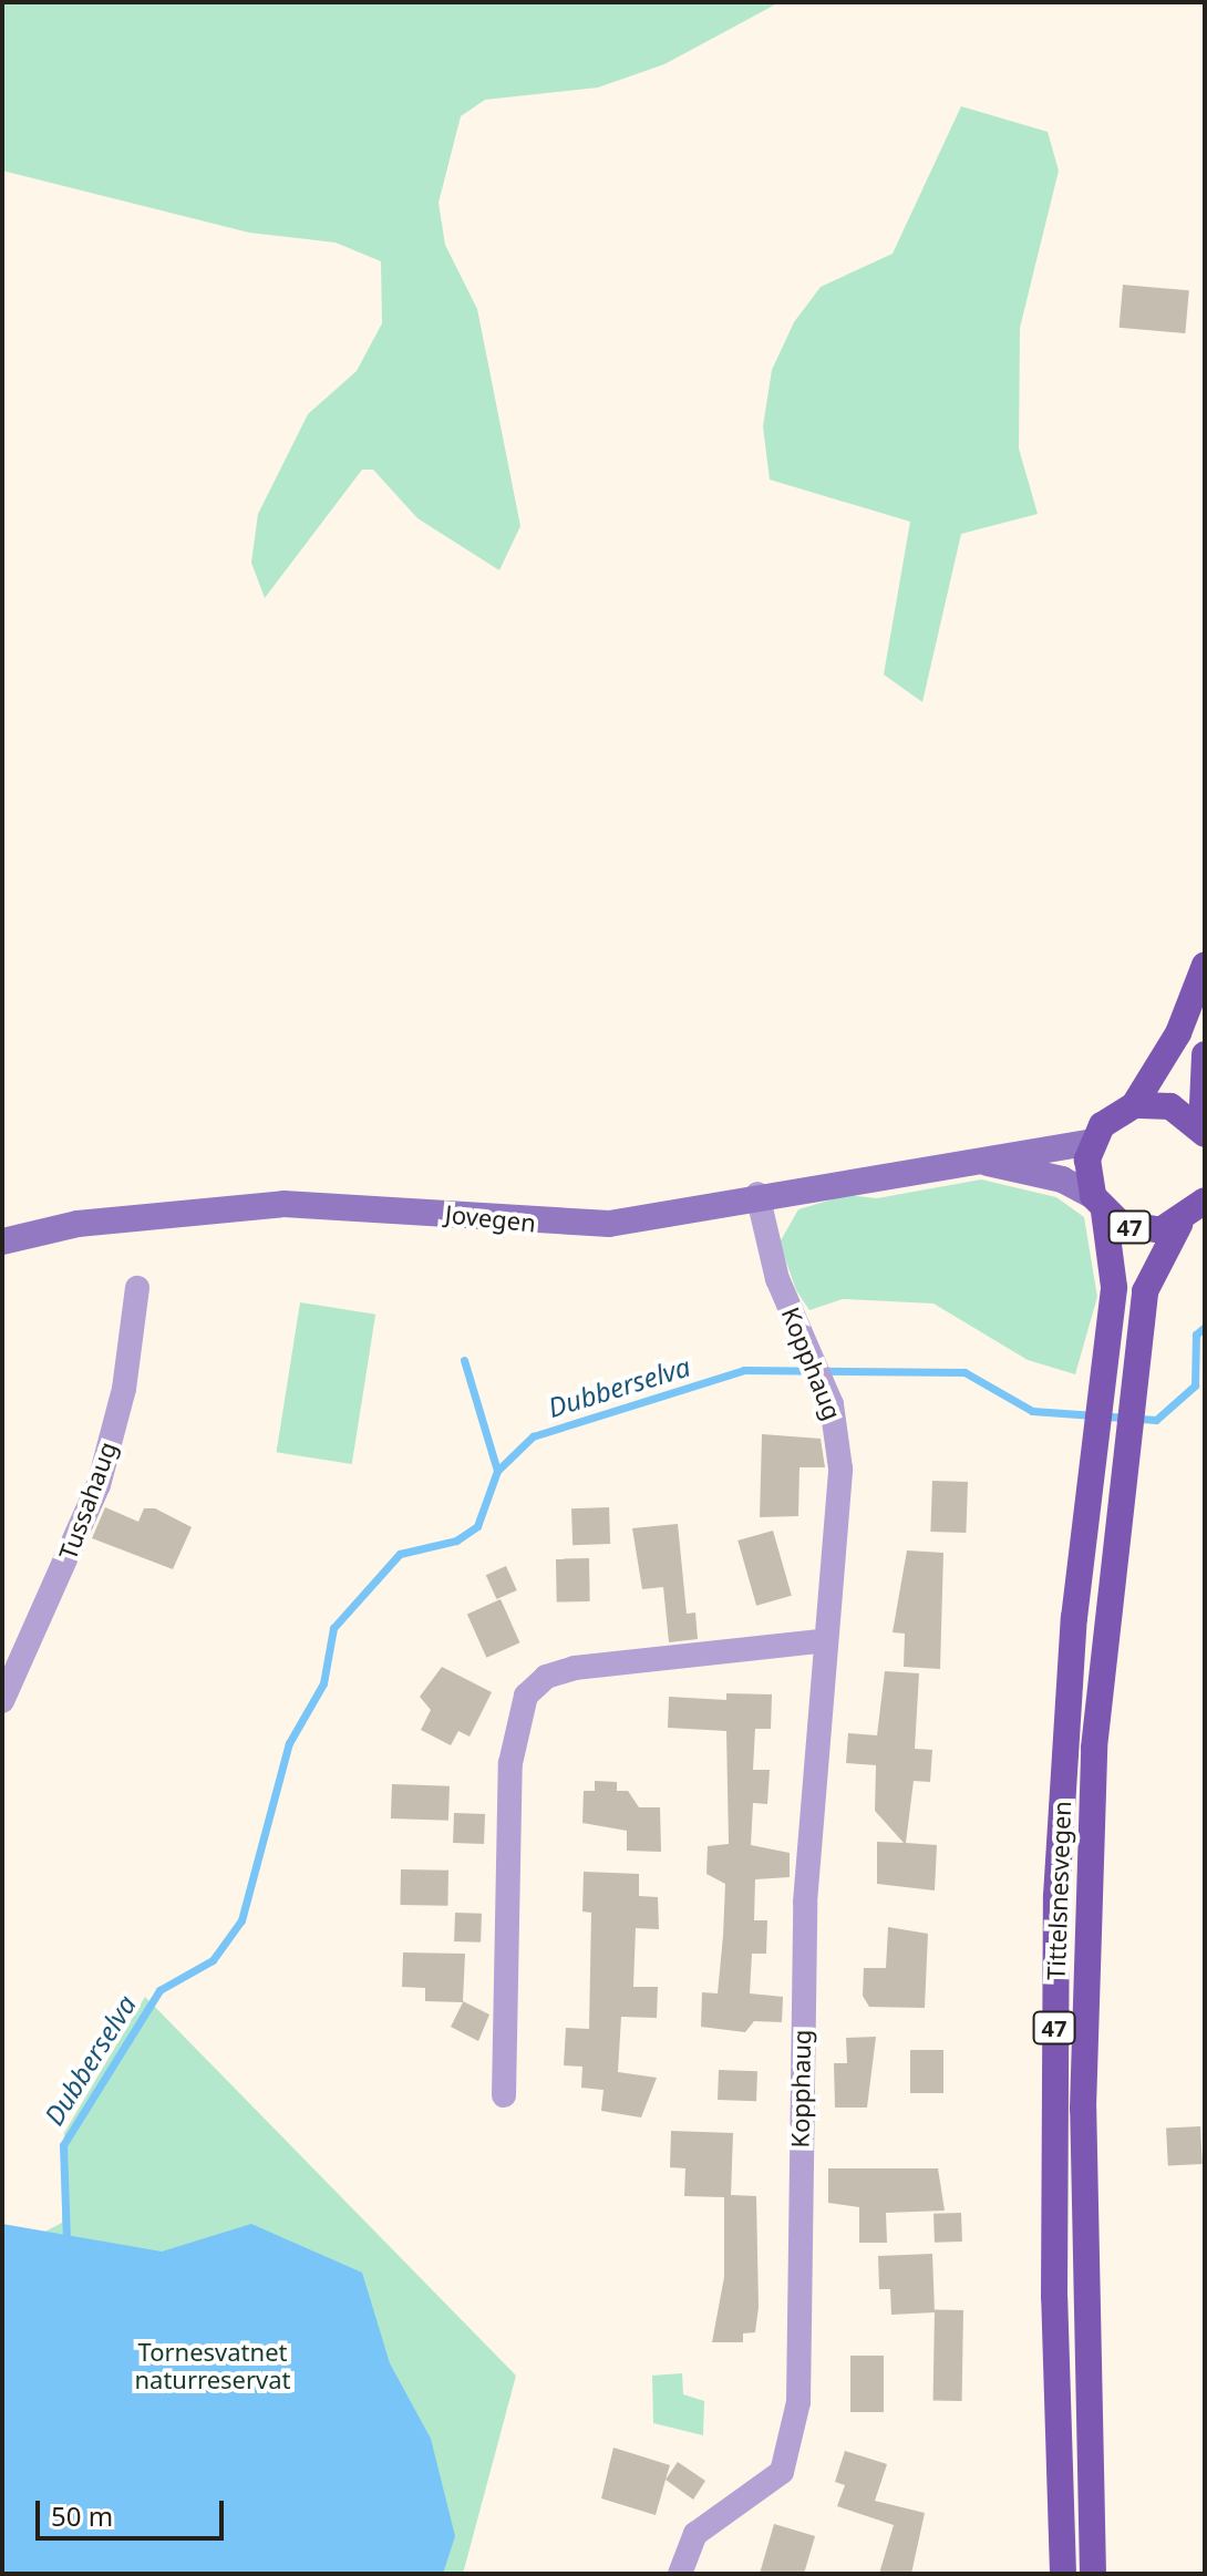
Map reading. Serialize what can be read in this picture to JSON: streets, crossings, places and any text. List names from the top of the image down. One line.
{"streets":{"main road":["47","Tittelsnesvegen"],"street":["Jovegen","Kopphaug","Tussahaug"]},"crossings":[["Jovegen","47"],["Jovegen","Kopphaug"],["Jovegen","Tittelsnesvegen"],["47","Tittelsnesvegen"]],"water":["Dubberselva"],"parks":["Tornesvatnet naturreservat"],"scale_bar":"50 m"}
